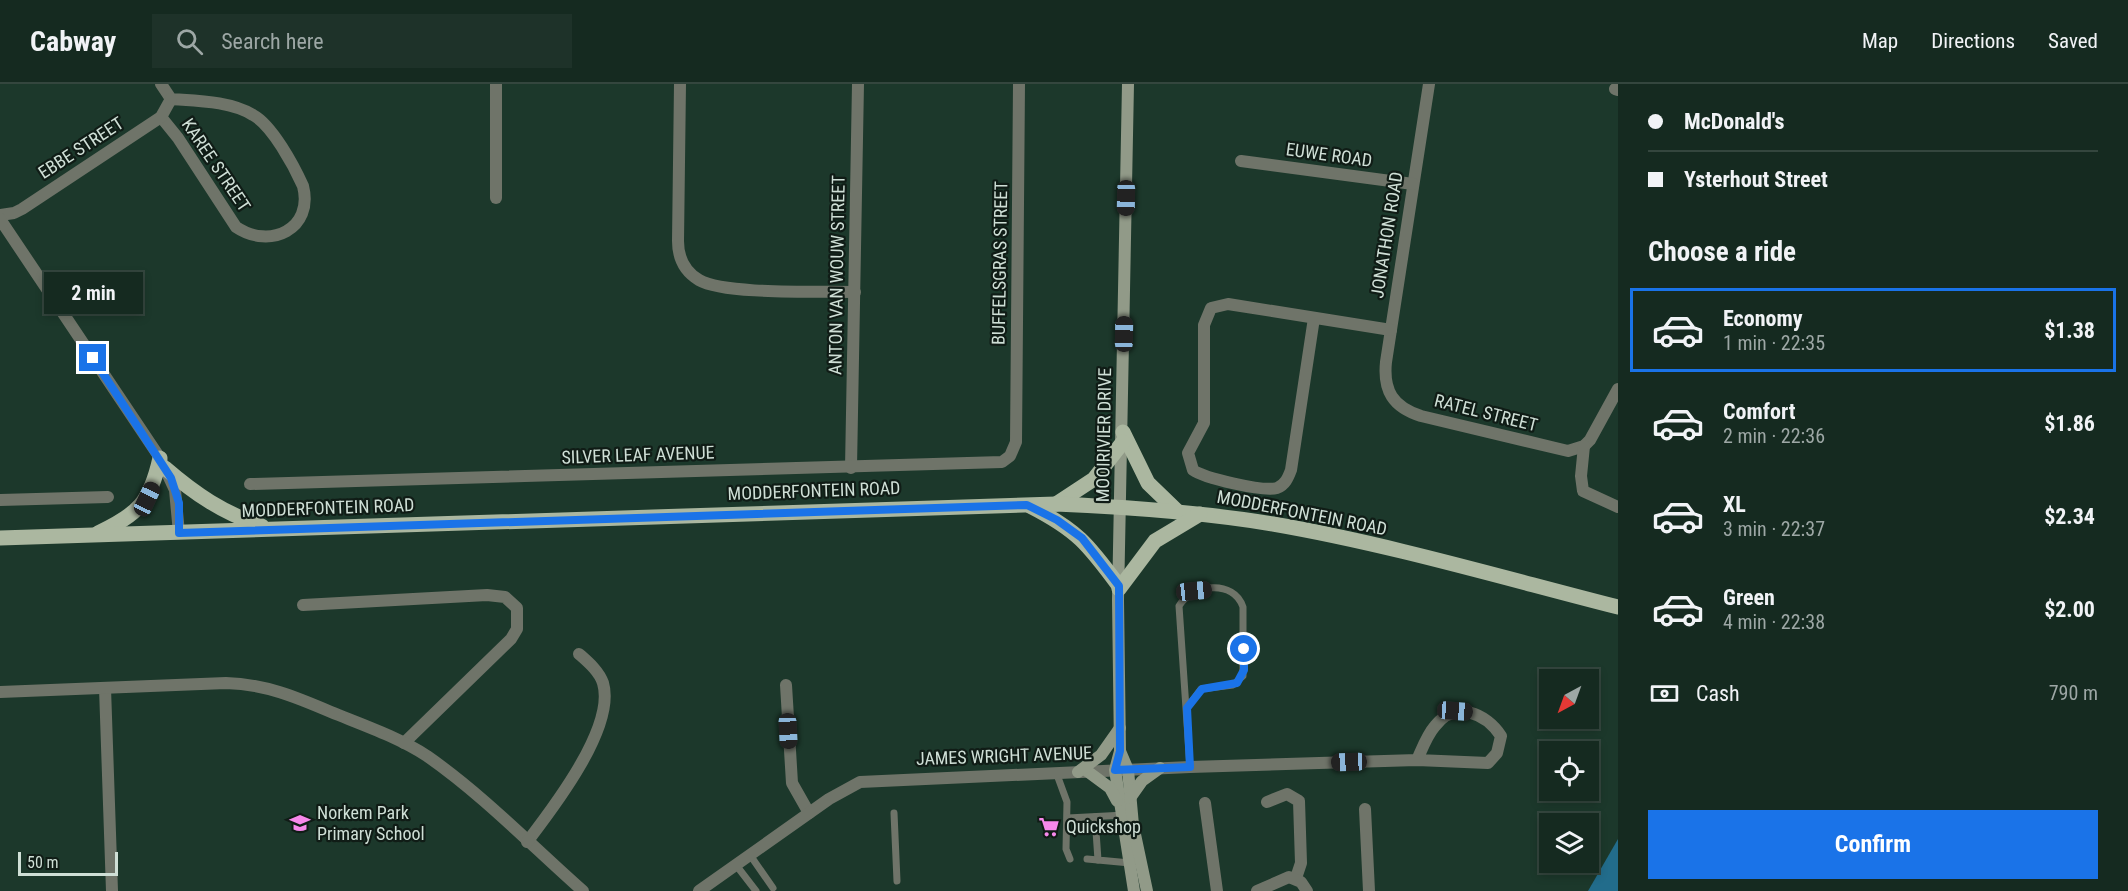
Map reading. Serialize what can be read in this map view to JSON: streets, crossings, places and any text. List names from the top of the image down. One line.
{"streets":{"main road":["MODDERFONTEIN ROAD"],"street":["EBBE STREET","EUWE ROAD","KAREE STREET","JONATHON ROAD","BUFFELSGRAS STREET","ANTON VAN WOUW STREET","RATEL STREET","MOOIRIVIER DRIVE","SILVER LEAF AVENUE","JAMES WRIGHT AVENUE"]},"crossings":[["EBBE STREET","KAREE STREET"],["EUWE ROAD","JONATHON ROAD"],["JONATHON ROAD","RATEL STREET"],["BUFFELSGRAS STREET","SILVER LEAF AVENUE"],["ANTON VAN WOUW STREET","SILVER LEAF AVENUE"],["MOOIRIVIER DRIVE","MODDERFONTEIN ROAD"],["MOOIRIVIER DRIVE","JAMES WRIGHT AVENUE"]],"places":{"school or university":["Norkem Park Primary School"],"supermarket":["Quickshop"]},"scale_bar":"50 m","north":"bottom left","page":{"header":"Cabway","search":"Search here","nav":["Map","Directions","Saved"],"banner":["McDonald's","Ysterhout Street"],"heading":"Choose a ride","bubble":"2 min","list":[{"name":"Economy","note":"1 min · 22:35","value":"$1.38"},{"name":"Comfort","note":"2 min · 22:36","value":"$1.86"},{"name":"XL","note":"3 min · 22:37","value":"$2.34"},{"name":"Green","note":"4 min · 22:38","value":"$2.00"}],"pay":["Cash","790 m"],"buttons":"Confirm","scale":"50 m"}}
